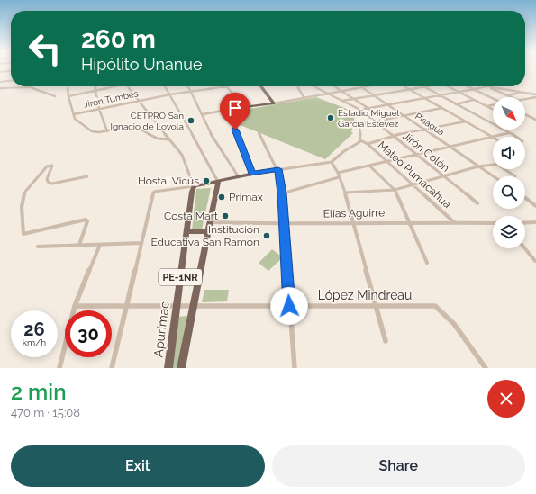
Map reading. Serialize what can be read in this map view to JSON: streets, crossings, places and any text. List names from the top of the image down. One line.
{"streets":{"main road":["PE-1NR","Apurímac"],"street":["Jirón Tumbes","Pisagua","Jirón Colón","Mateo Pumacahua","Elías Aguirre","López Mindreau"]},"crossings":[["Mateo Pumacahua","Elías Aguirre"],["López Mindreau","Apurímac"]],"places":["Estadio Miguel García Estévez","CETPRO San Ignacio de Loyola","Hostal Vicús","Primax","Costa Mart","Institución Educativa San Ramon"],"north":"bottom right","page":{"turn":["260 m","Hipólito Unanue"],"speed":"26 km/h","limit":"30","heading":["2 min","470 m · 15:08"],"buttons":["Exit","Share"]}}
